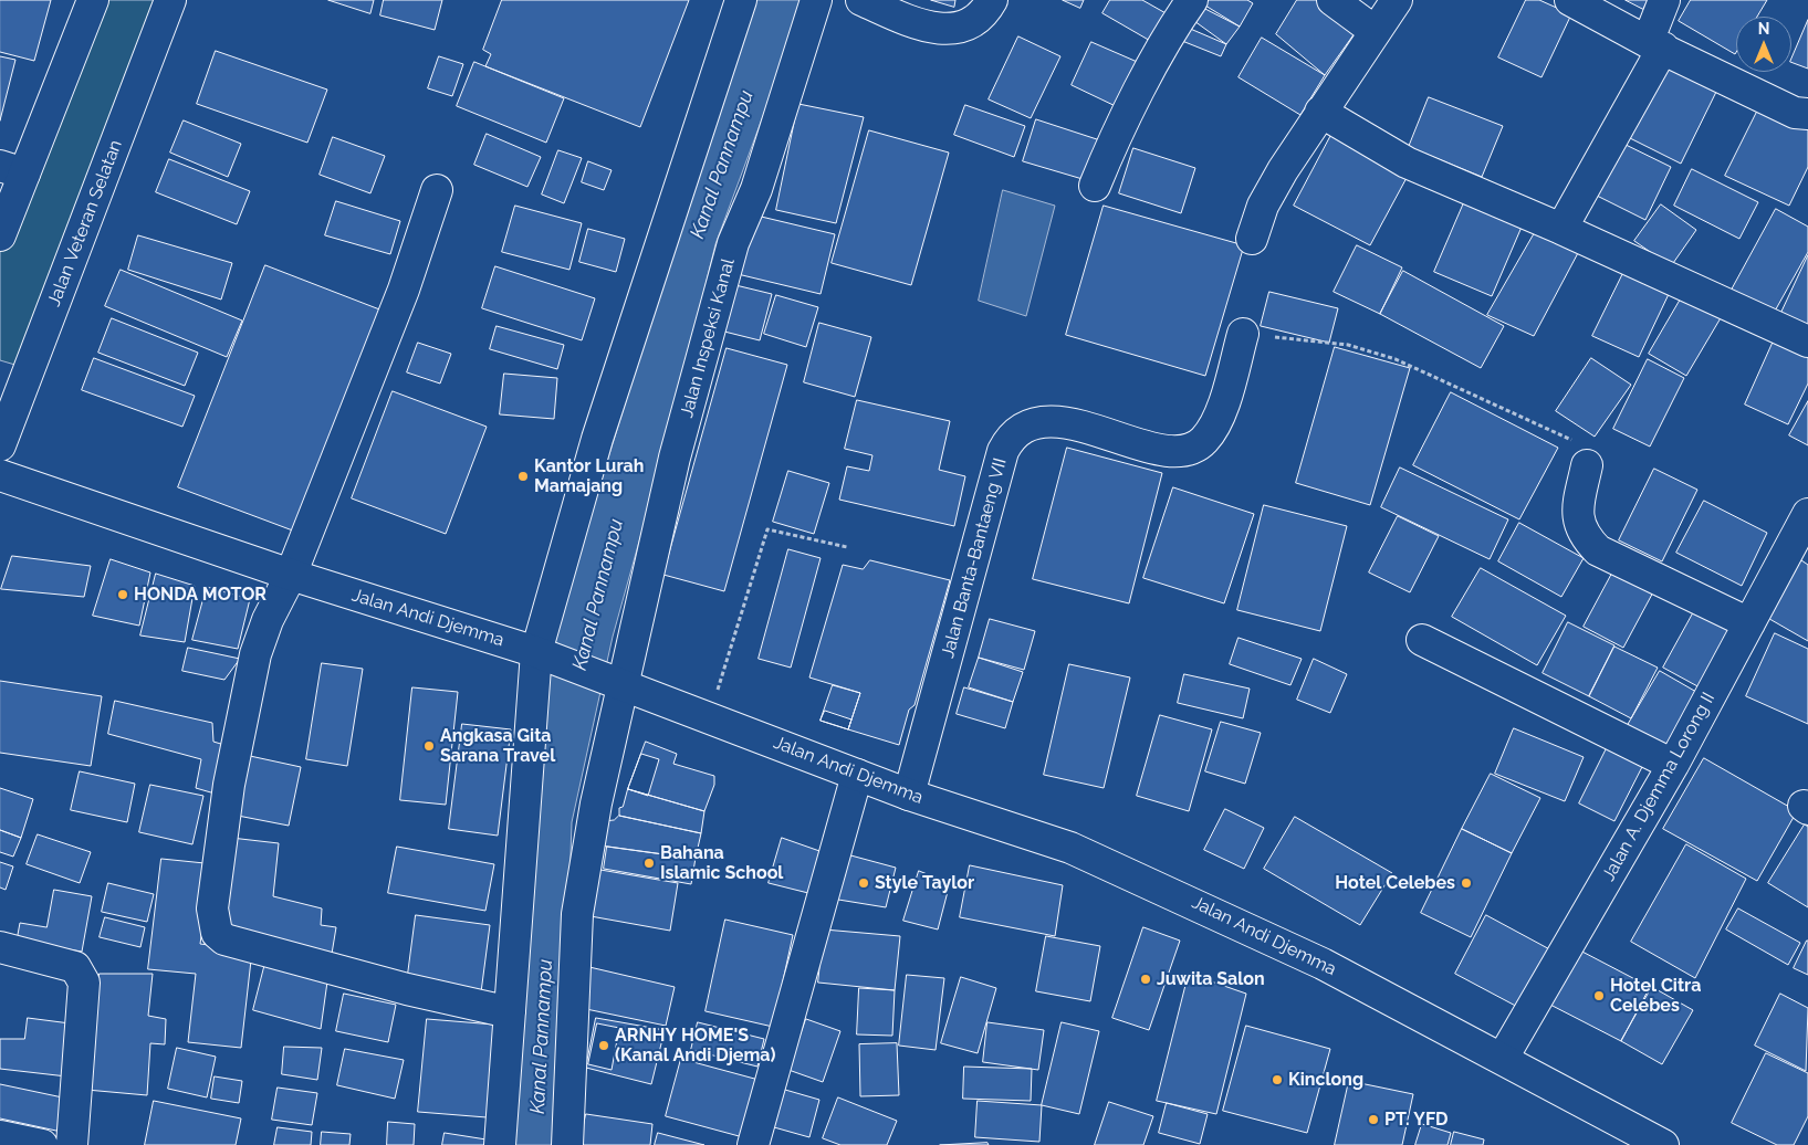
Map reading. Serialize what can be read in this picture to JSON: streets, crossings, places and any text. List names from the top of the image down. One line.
{"streets":{"street":["Jalan Veteran Selatan","Jalan Inspeksi Kanal","Jalan Banta-Bantaeng VII","Jalan Andi Djemma","Jalan A. Djemma Lorong II"]},"crossings":[["Jalan Inspeksi Kanal","Jalan Andi Djemma"],["Jalan Banta-Bantaeng VII","Jalan Andi Djemma"],["Jalan Andi Djemma","Jalan A. Djemma Lorong II"]],"water":["Kanal Pannampu"],"places":["Kantor Lurah Mamajang","HONDA MOTOR","Angkasa Gita Sarana Travel","Bahana Islamic School","Style Taylor","Hotel Celebes","Juwita Salon","Hotel Citra Celebes","ARNHY HOME'S (Kanal Andi Djema)","Kinclong","PT. YFD"],"north":"top"}
